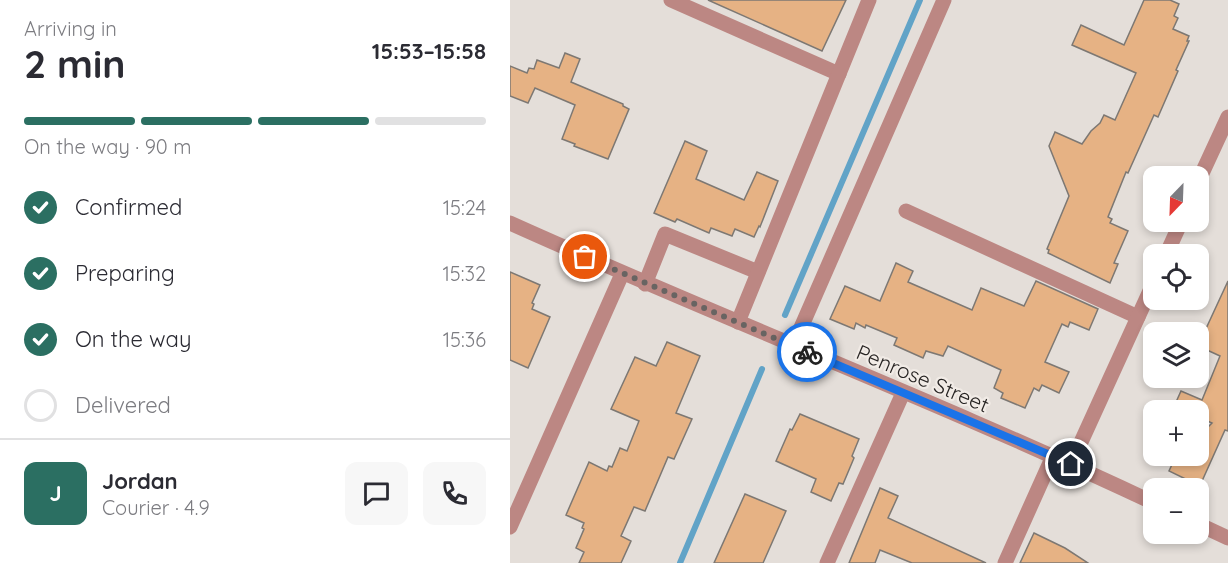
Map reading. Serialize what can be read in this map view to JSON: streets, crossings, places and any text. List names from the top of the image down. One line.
{"streets":{"street":["Penrose Street"]},"north":"bottom left","page":{"heading":["2 min","Arriving in","15:53–15:58"],"panel":["Jordan","Courier · 4.9"],"bar":"On the way · 90 m","map_buttons":["+","−"],"list":[["Confirmed","15:24"],["Preparing","15:32"],["On the way","15:36"],"Delivered"],"round":"J"}}
